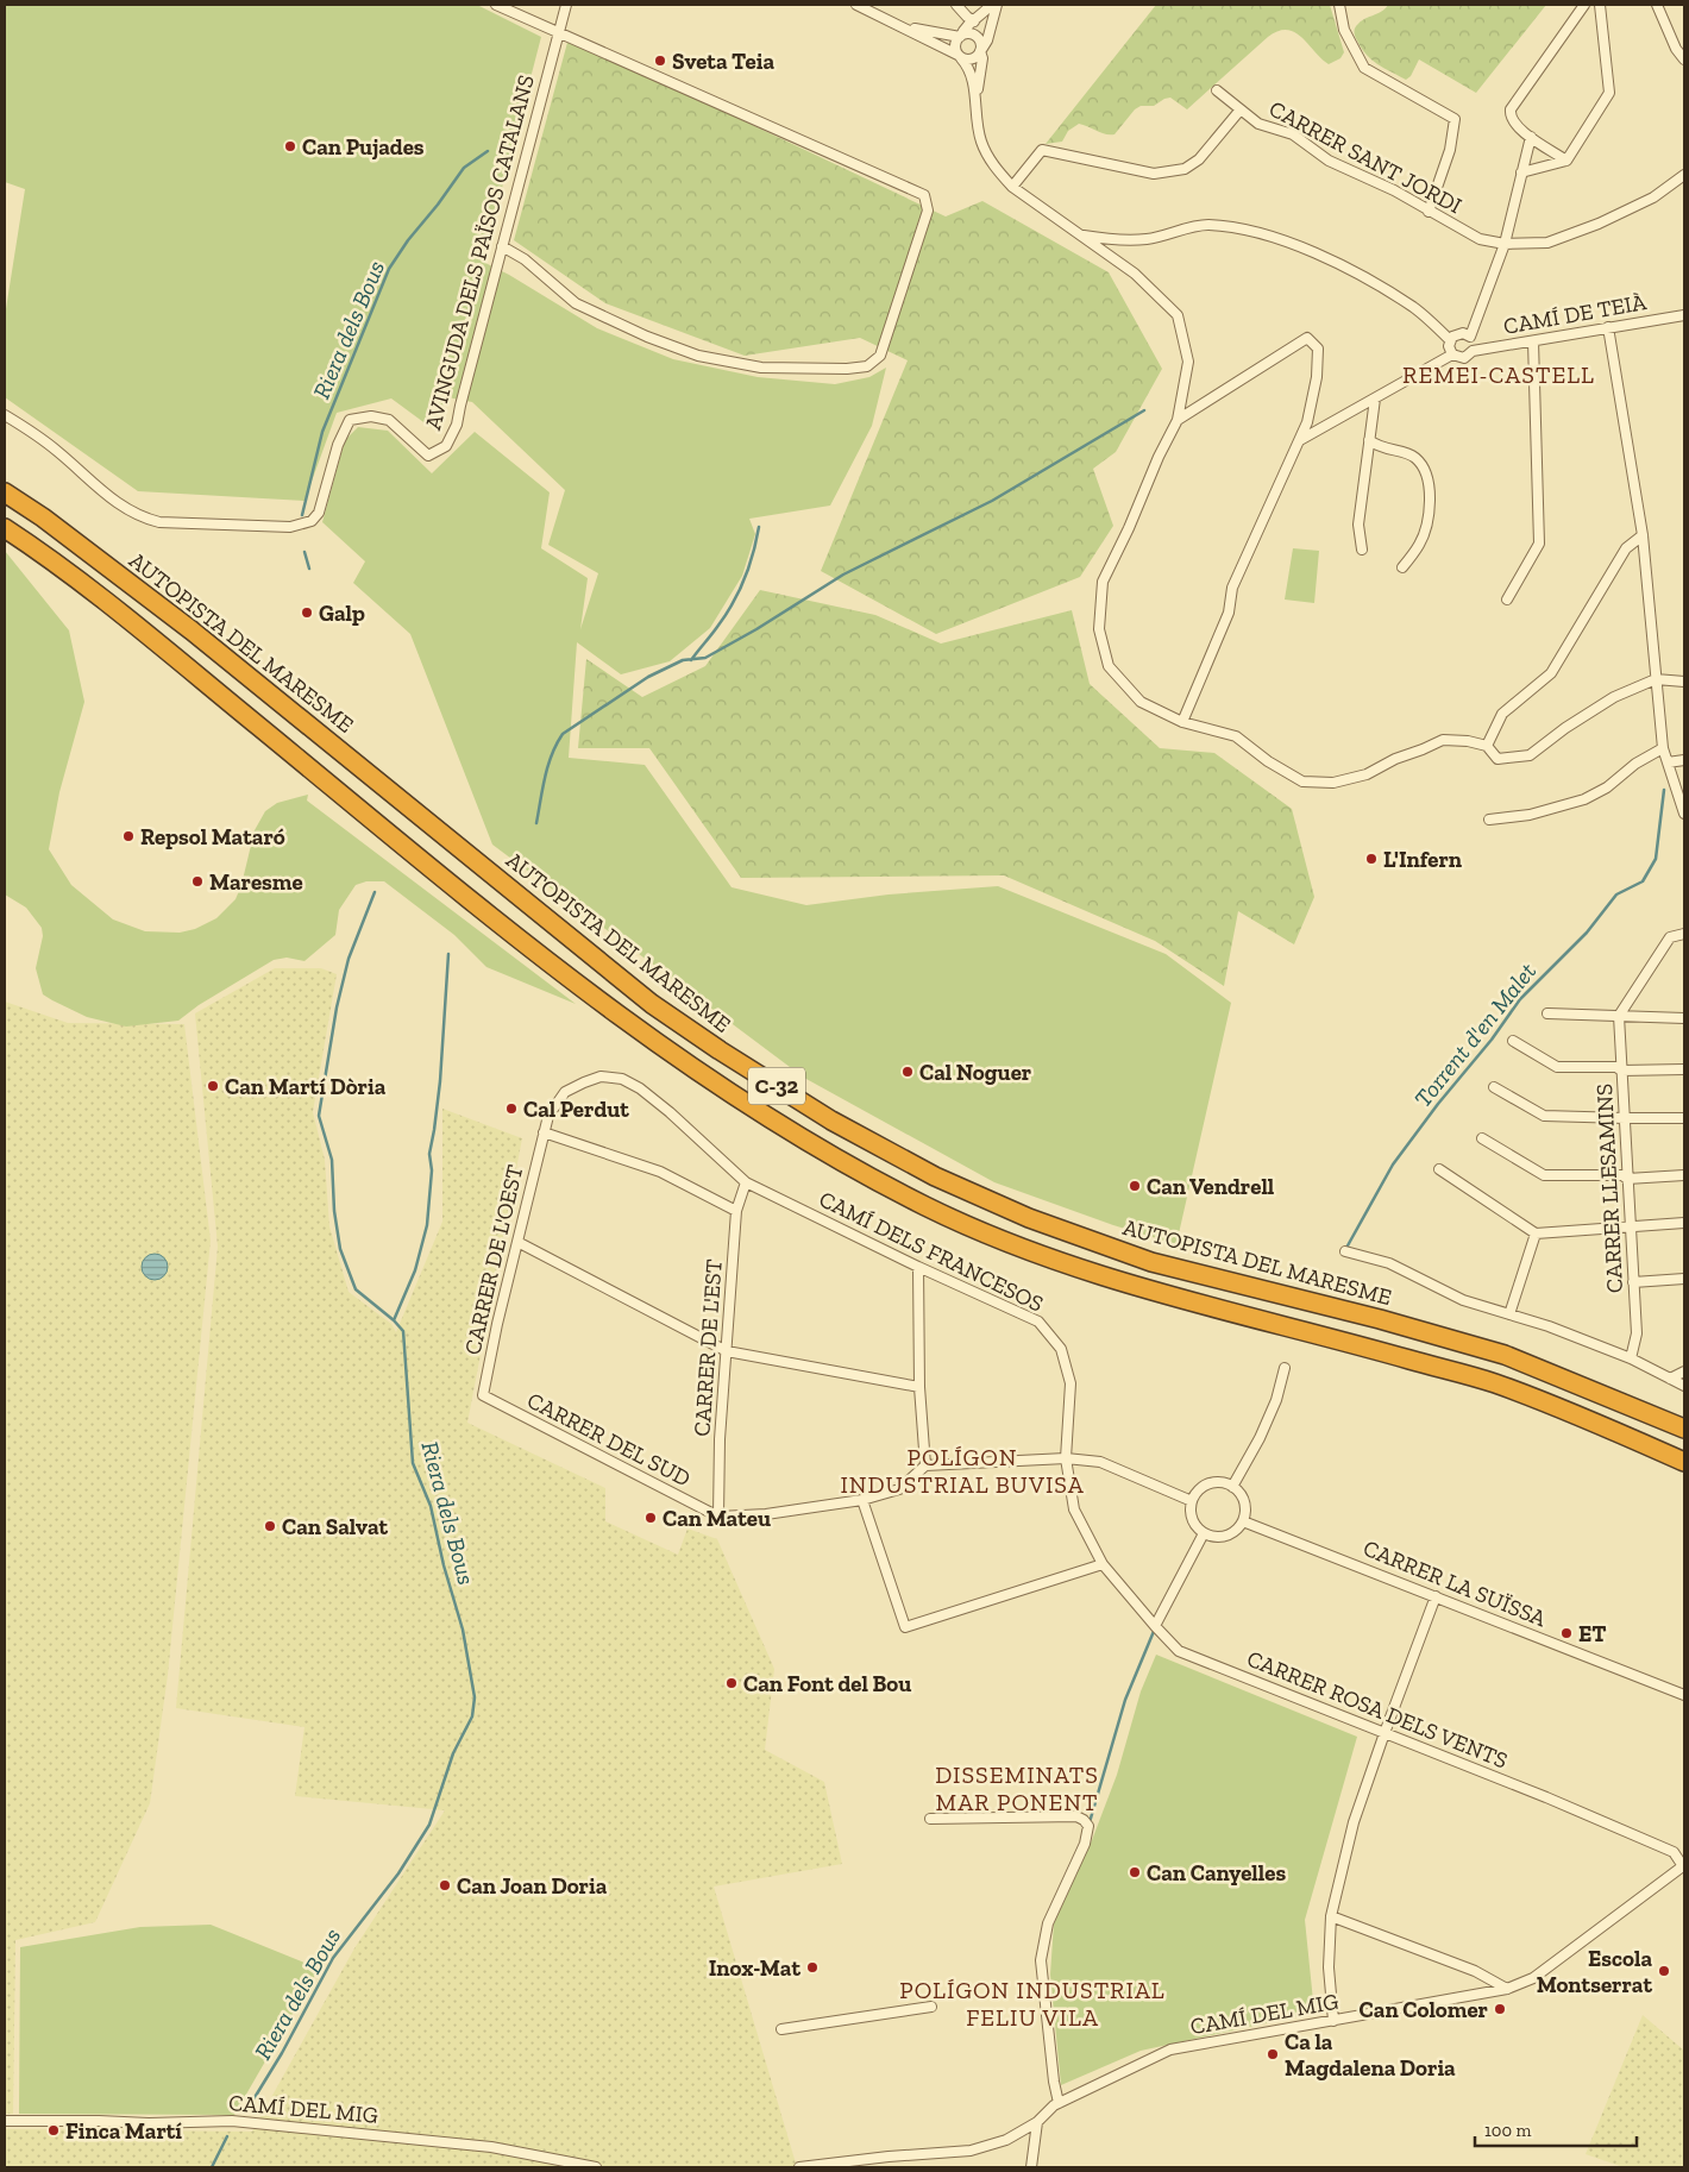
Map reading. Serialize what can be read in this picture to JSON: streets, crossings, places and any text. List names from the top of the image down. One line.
{"streets":{"highway":["AUTOPISTA DEL MARESME","C-32"],"street":["CARRER SANT JORDI","AVINGUDA DELS PAÏSOS CATALANS","CAMÍ DE TEIÀ","CARRER LLESAMINS","CAMÍ DELS FRANCESOS","CARRER DE L'OEST","CARRER DE L'EST","CARRER DEL SUD","CARRER LA SUÏSSA","CARRER ROSA DELS VENTS","CAMÍ DEL MIG"]},"crossings":[["CAMÍ DELS FRANCESOS","CARRER DE L'OEST"],["CAMÍ DELS FRANCESOS","CARRER DE L'EST"],["CAMÍ DELS FRANCESOS","CARRER ROSA DELS VENTS"],["CARRER DE L'OEST","CARRER DEL SUD"],["CARRER DE L'EST","CARRER DEL SUD"],["CARRER ROSA DELS VENTS","CAMÍ DEL MIG"]],"districts":["REMEI-CASTELL","POLÍGON INDUSTRIAL BUVISA","DISSEMINATS MAR PONENT","POLÍGON INDUSTRIAL FELIU VILA"],"water":["Riera dels Bous","Torrent d'en Malet"],"places":["Sveta Teia","Can Pujades","Galp","Repsol Mataró","L'Infern","Maresme","Cal Noguer","Can Martí Dòria","Cal Perdut","Can Vendrell","Can Mateu","Can Salvat","ET","Can Font del Bou","Can Canyelles","Can Joan Doria","Inox-Mat","Escola Montserrat","Can Colomer","Ca la Magdalena Doria","Finca Martí"],"scale_bar":"100 m"}
